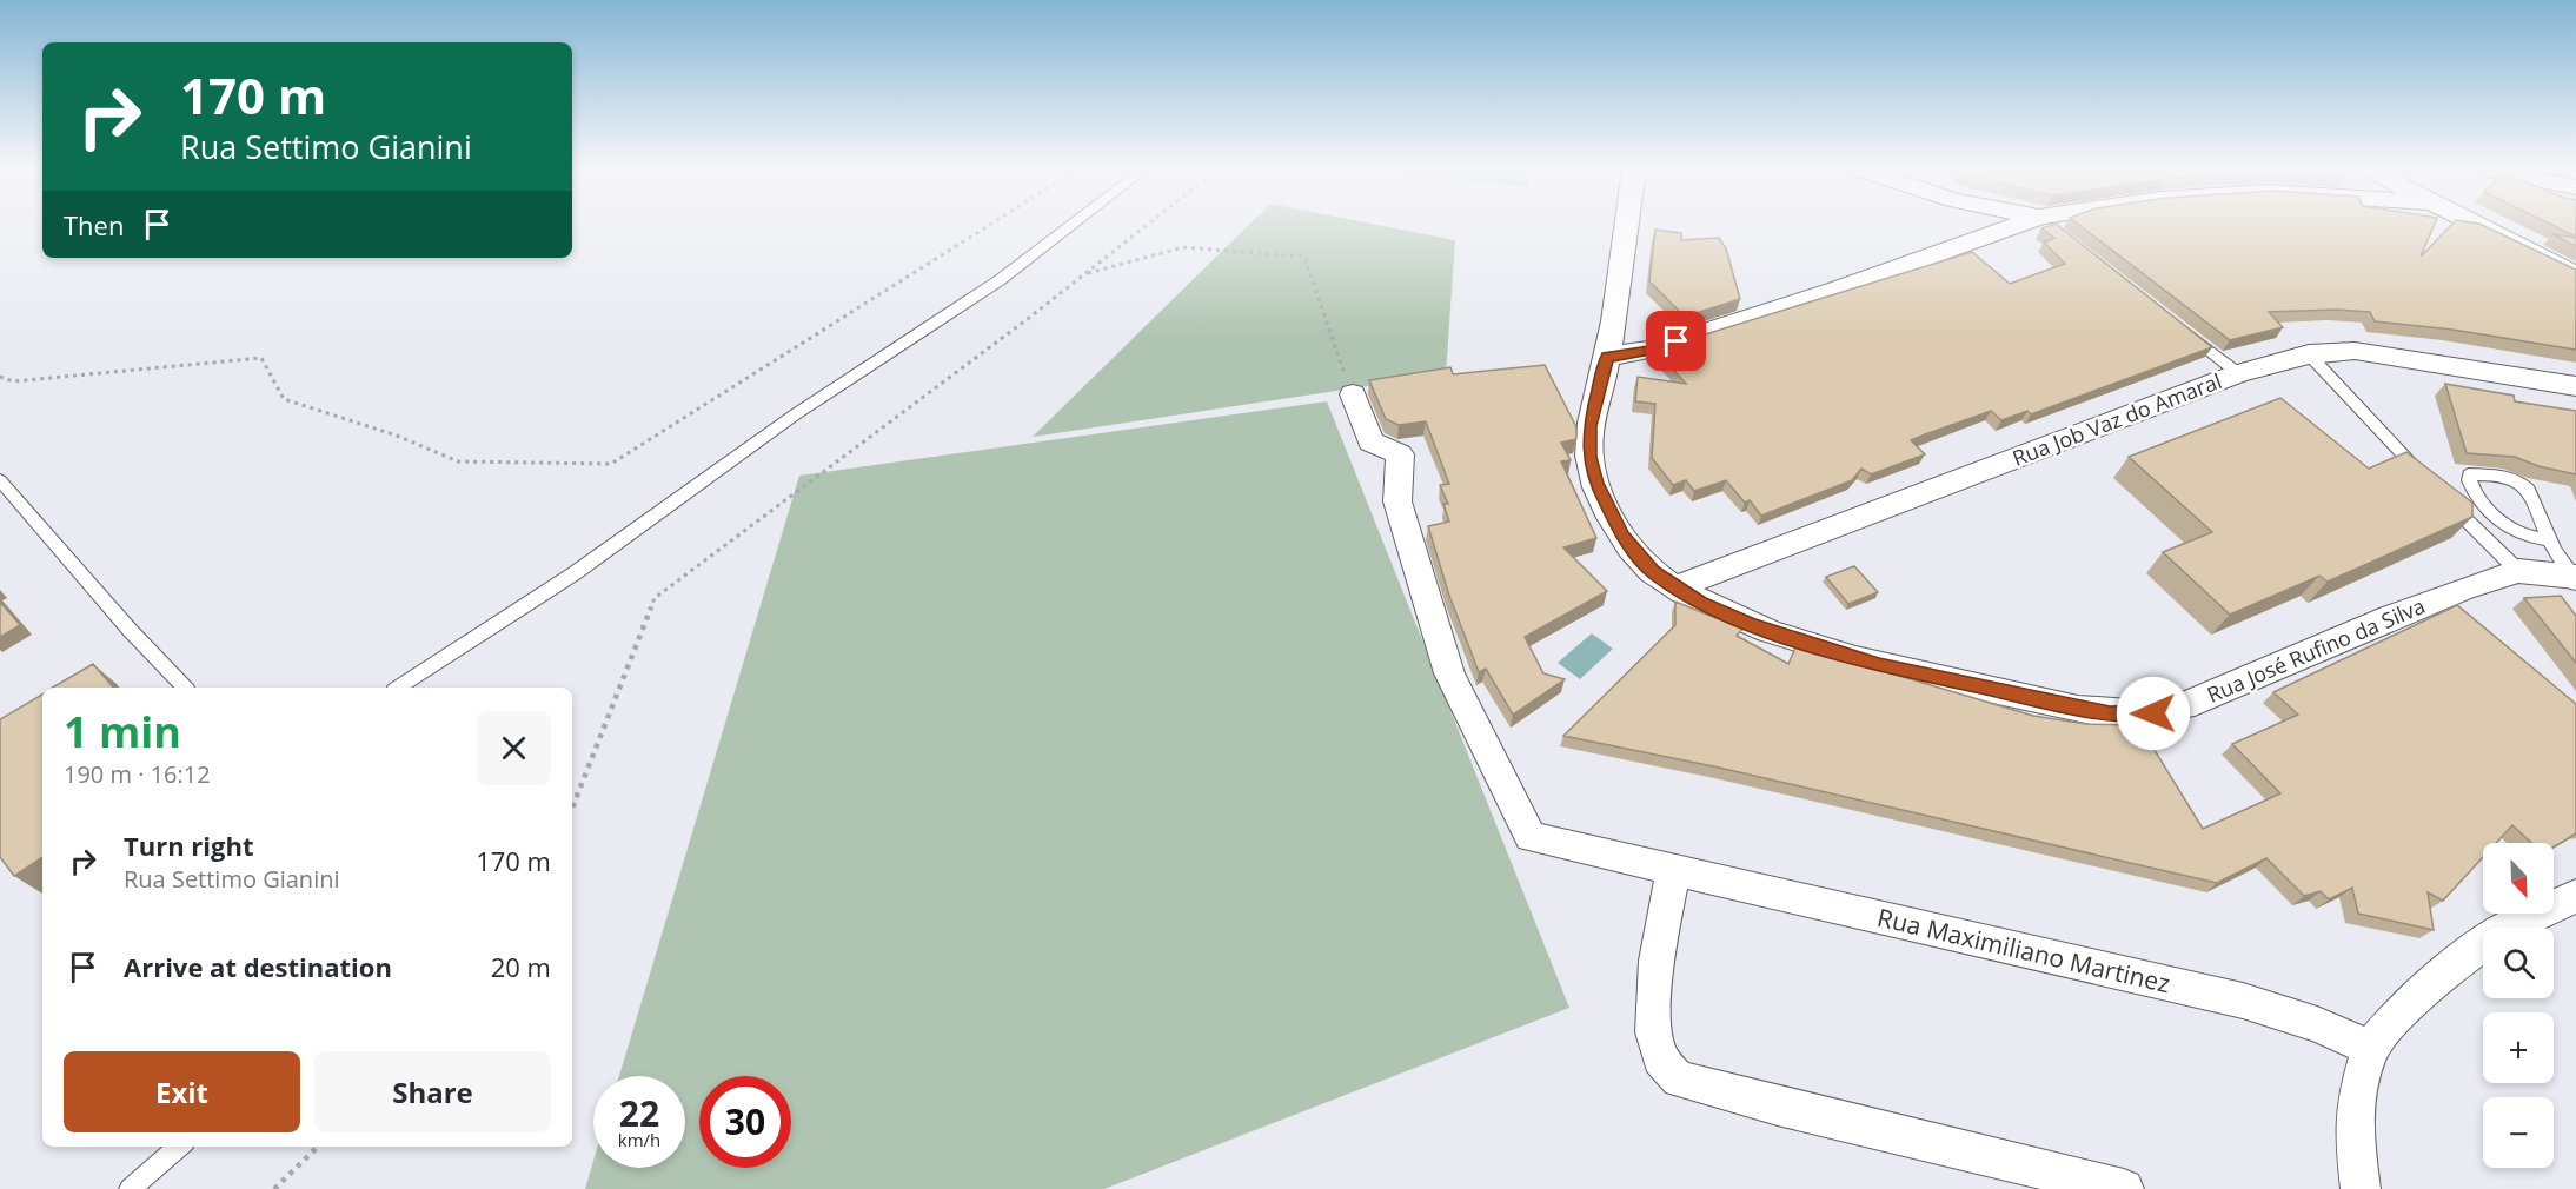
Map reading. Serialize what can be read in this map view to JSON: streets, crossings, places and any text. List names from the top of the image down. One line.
{"streets":{"street":["Rua Job Vaz do Amaral","Rua José Rufino da Silva","Rua Maximiliano Martinez"]},"crossings":[["Rua Job Vaz do Amaral","Rua José Rufino da Silva"]],"north":"bottom right","page":{"turn":["170 m","Rua Settimo Gianini"],"then":"Then","heading":["1 min","190 m · 16:12"],"list":[{"name":"Turn right","note":"Rua Settimo Gianini","value":"170 m"},{"name":"Arrive at destination","value":"20 m"}],"map_buttons":["+","−"],"buttons":["Exit","Share"],"speed":"22 km/h","limit":"30"}}
